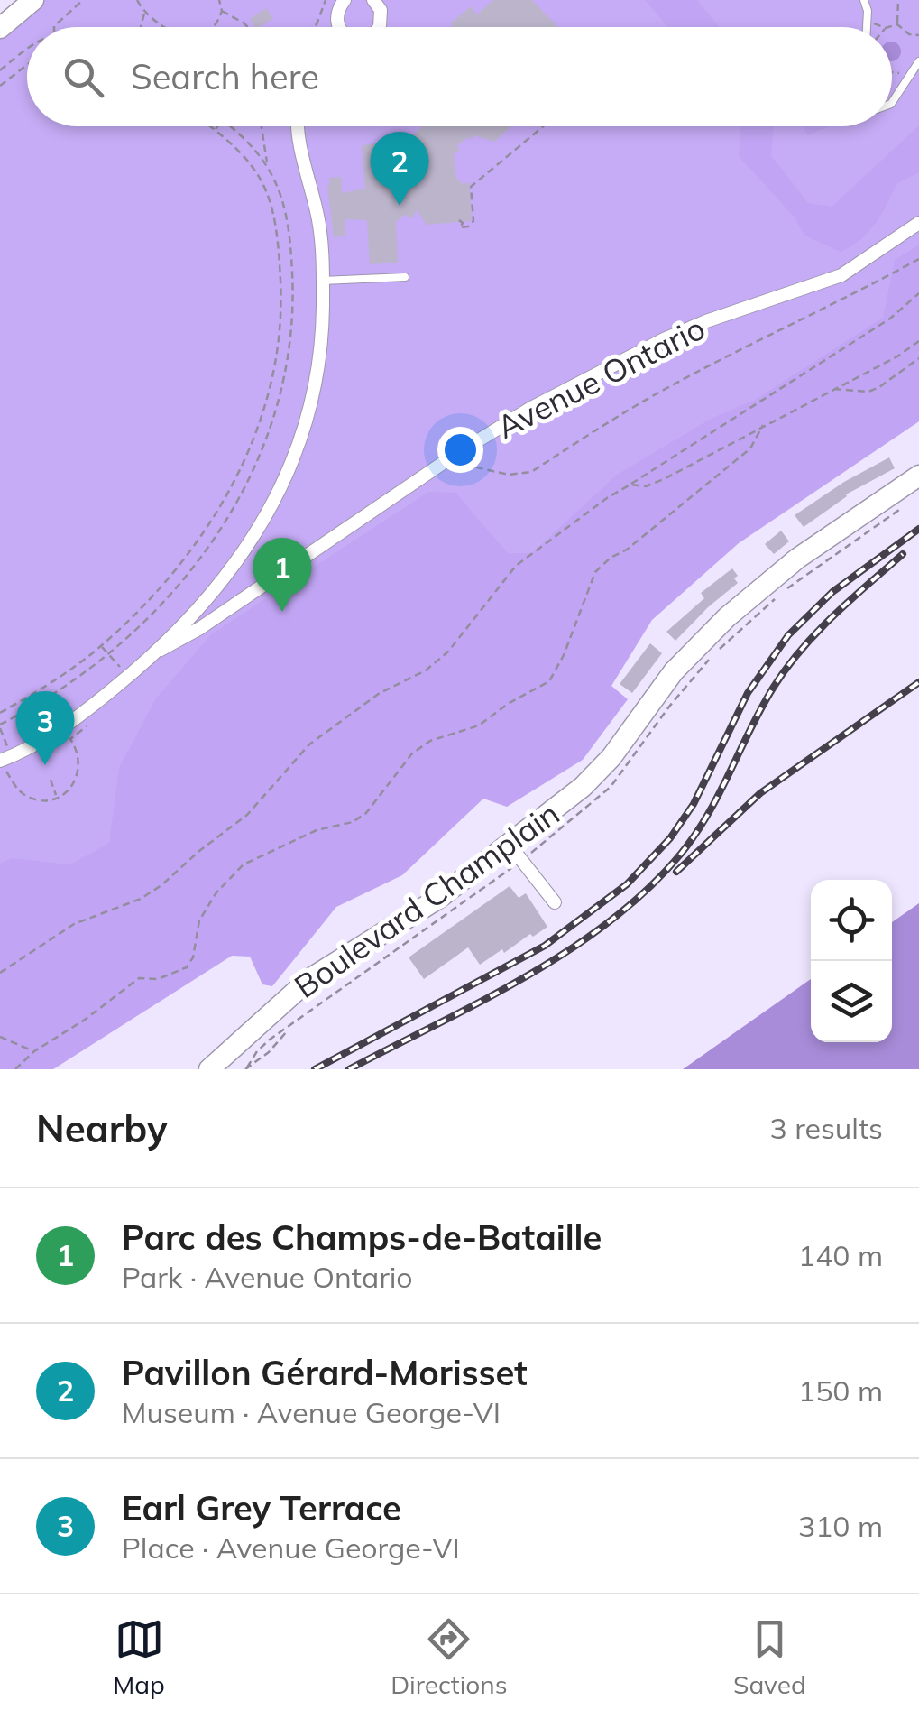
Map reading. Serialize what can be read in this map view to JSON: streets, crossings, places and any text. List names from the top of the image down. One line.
{"streets":{"main road":["Boulevard Champlain"],"street":["Avenue Ontario"]},"page":{"search":"Search here","pins":["2","1","3"],"heading":["Nearby","3 results"],"list":[{"mark":"1","name":"Parc des Champs-de-Bataille","note":"Park · Avenue Ontario","value":"140 m"},{"mark":"2","name":"Pavillon Gérard-Morisset","note":"Museum · Avenue George-VI","value":"150 m"},{"mark":"3","name":"Earl Grey Terrace","note":"Place · Avenue George-VI","value":"310 m"}],"nav":["Map","Directions","Saved"]}}
